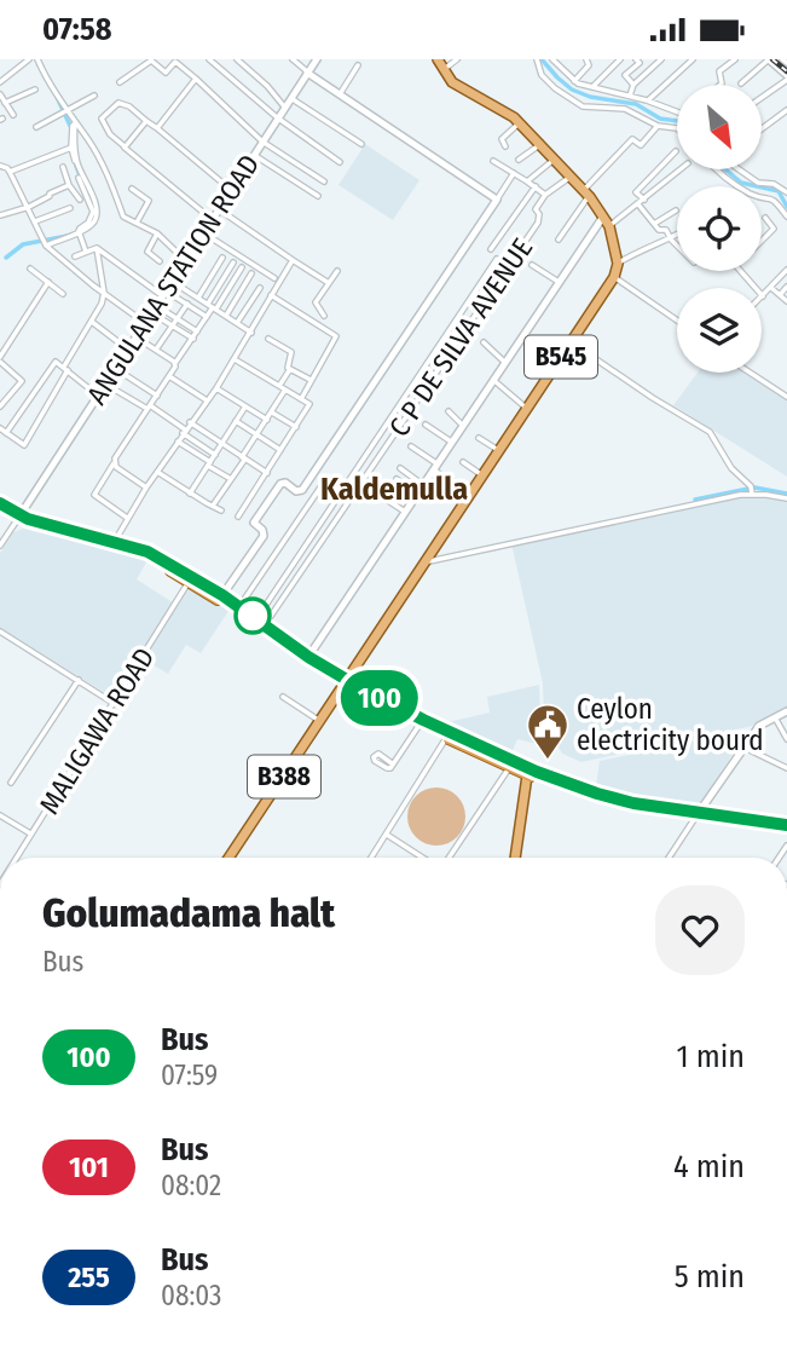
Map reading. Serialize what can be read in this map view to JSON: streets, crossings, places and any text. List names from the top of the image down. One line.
{"streets":{"main road":["B545","B388"],"street":["ANGULANA STATION ROAD","C P DE SILVA AVENUE","MALIGAWA ROAD"]},"crossings":[["B545","B388"]],"districts":["Kaldemulla"],"places":{"public building":["Ceylon electricity bourd"]},"lines":["bus line 100"],"north":"bottom right","page":{"status":"07:58","on_map":"100","heading":["Golumadama halt","Bus"],"list":[{"mark":"100","name":"Bus","note":"07:59","value":"1 min"},{"mark":"101","name":"Bus","note":"08:02","value":"4 min"},{"mark":"255","name":"Bus","note":"08:03","value":"5 min"}]}}
